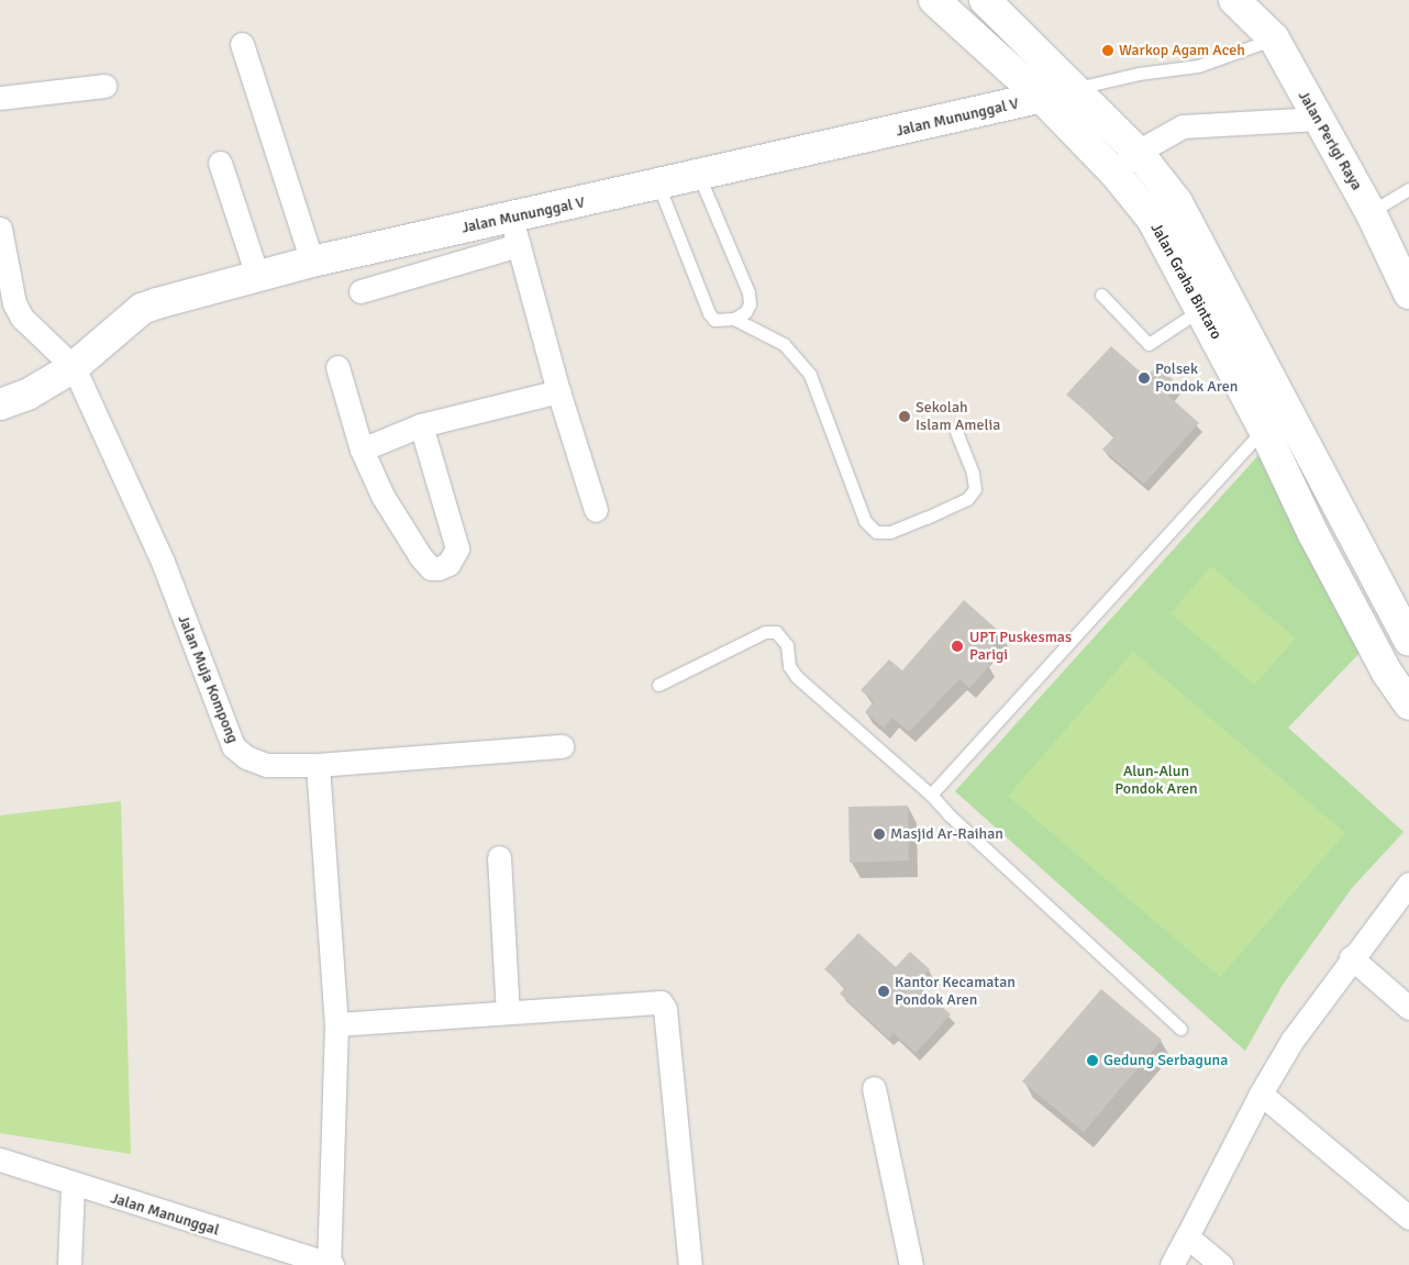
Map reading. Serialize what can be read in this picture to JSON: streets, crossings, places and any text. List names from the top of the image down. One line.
{"streets":{"main road":["Jalan Mununggal V","Jalan Perigi Raya","Jalan Graha Bintaro"],"street":["Jalan Muja Kompong","Jalan Manunggal"]},"crossings":[["Jalan Mununggal V","Jalan Graha Bintaro"],["Jalan Mununggal V","Jalan Muja Kompong"]],"parks":["Alun-Alun Pondok Aren"],"places":["Warkop Agam Aceh","Polsek Pondok Aren","Sekolah Islam Amelia","UPT Puskesmas Parigi","Masjid Ar-Raihan","Kantor Kecamatan Pondok Aren","Gedung Serbaguna"]}
